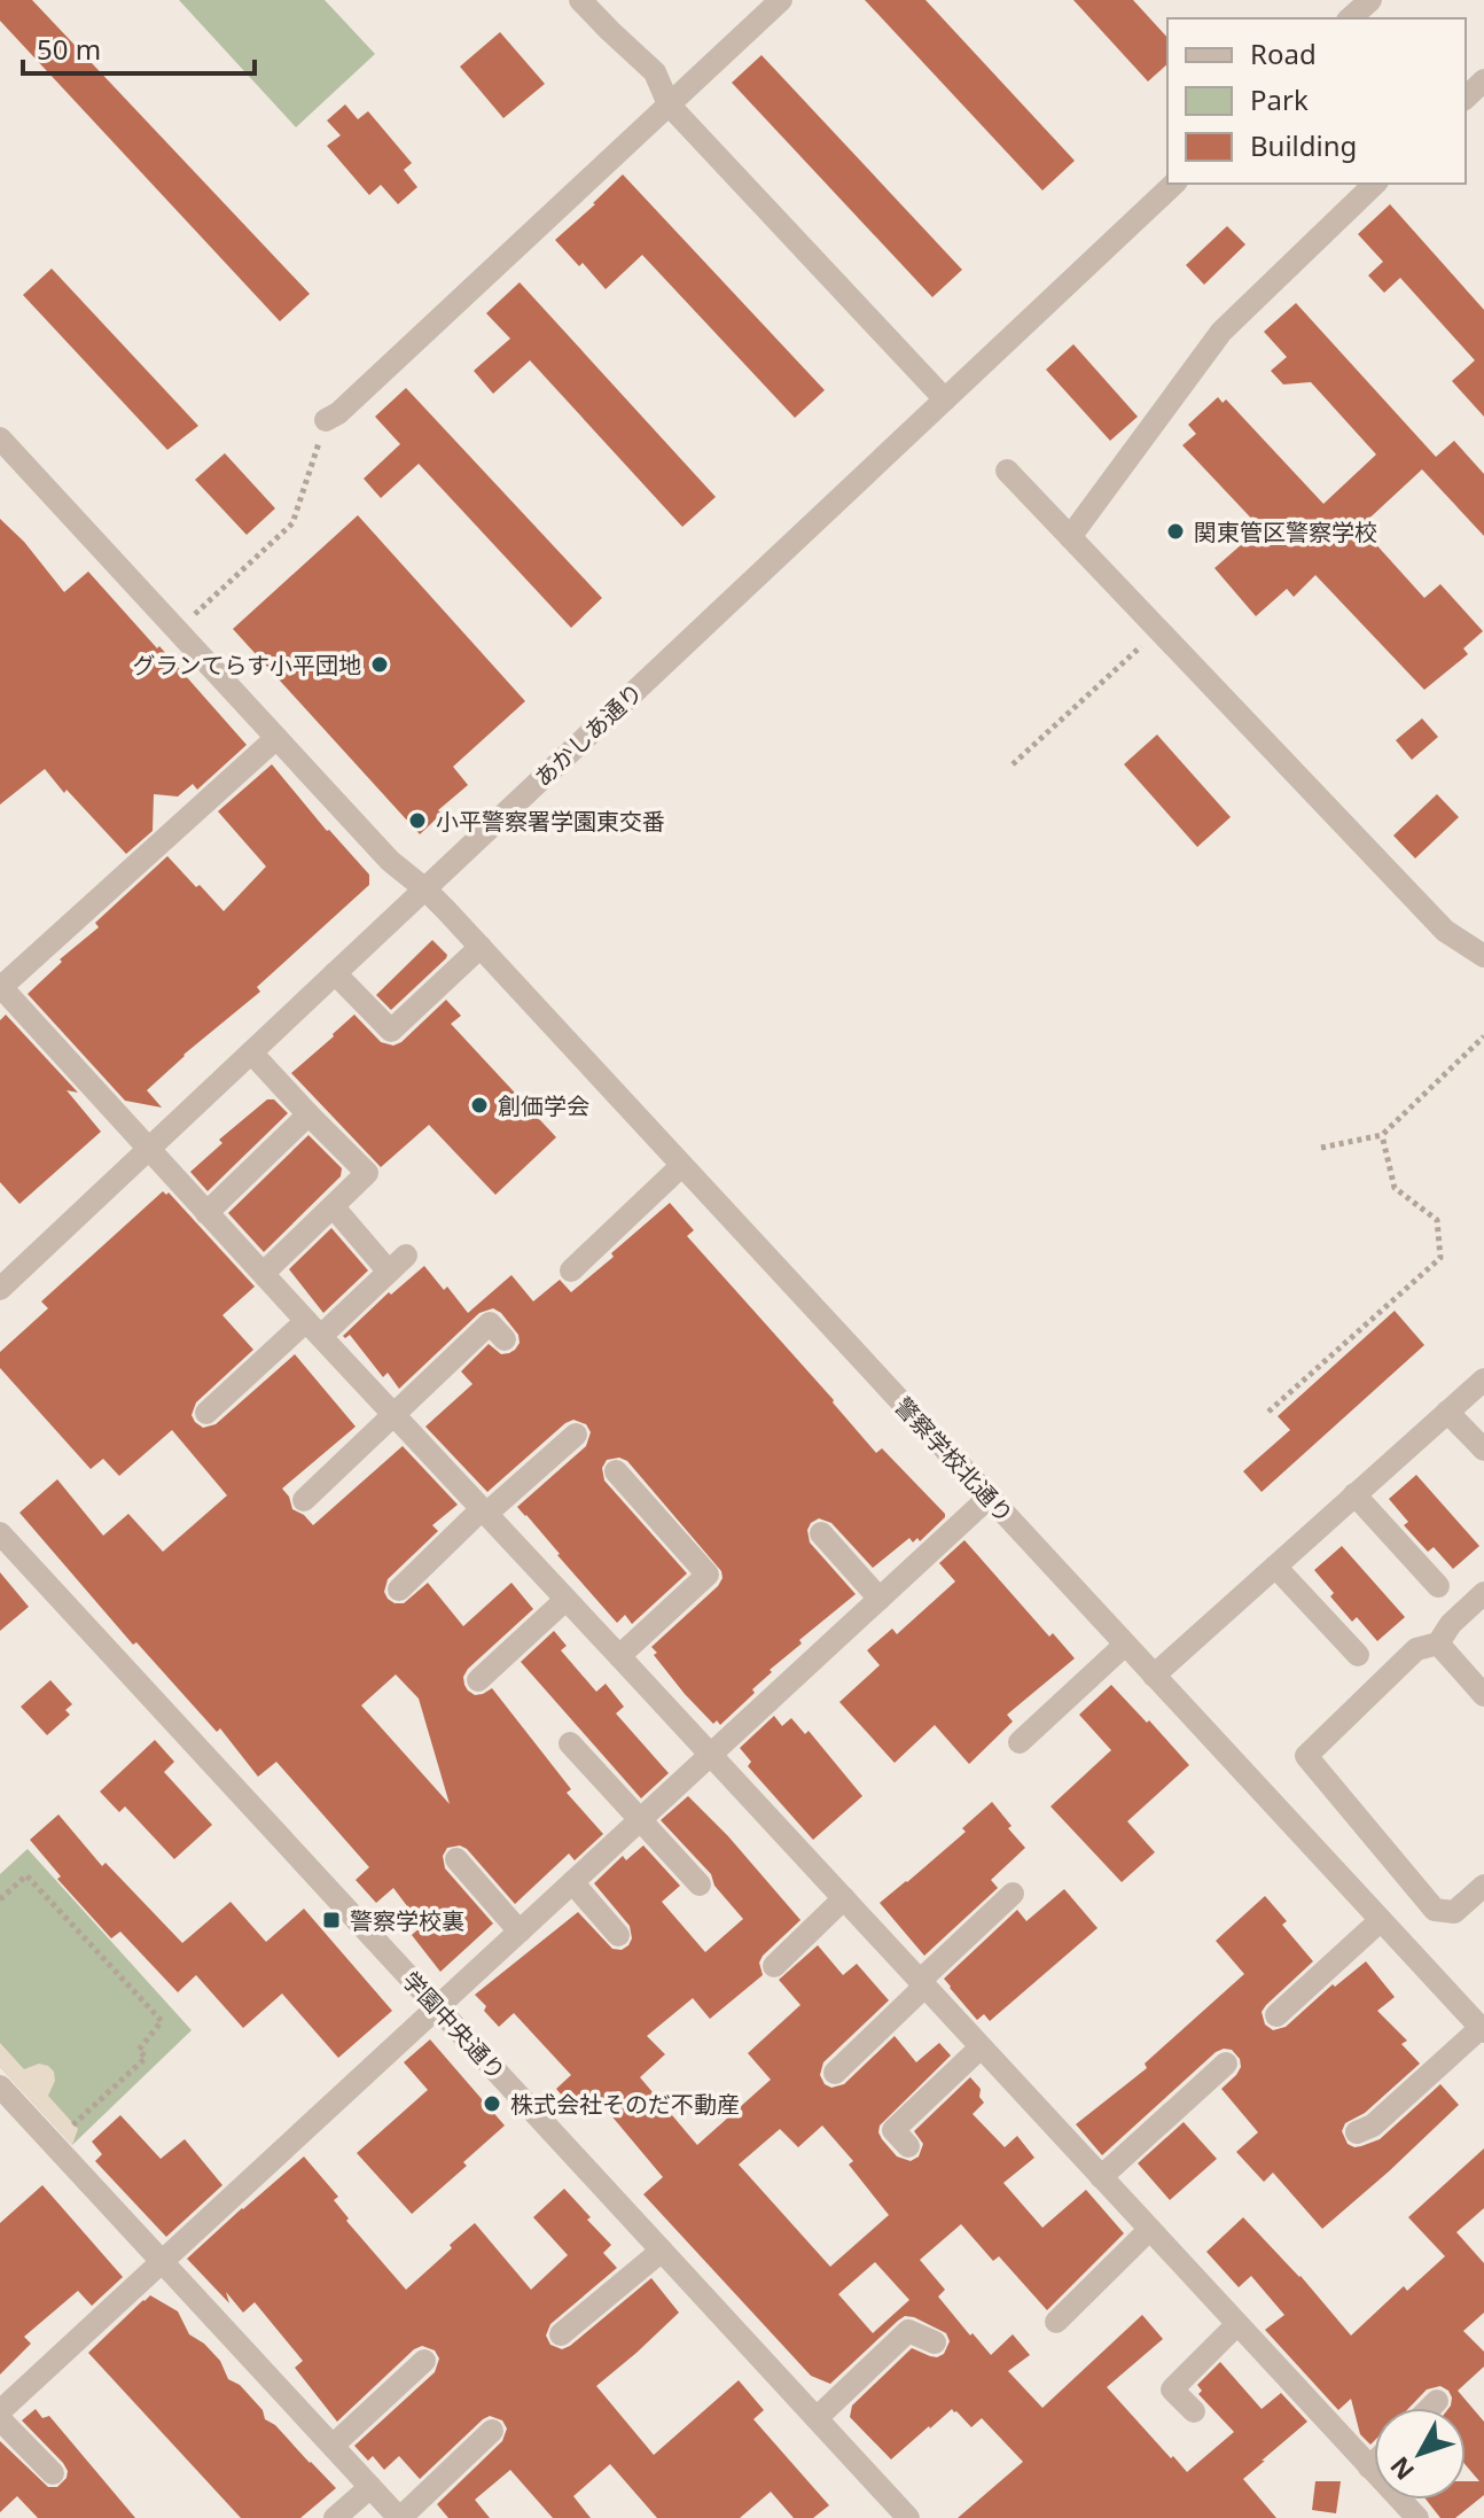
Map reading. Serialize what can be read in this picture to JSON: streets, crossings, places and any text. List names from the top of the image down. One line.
{"streets":{"street":["あかしあ通り","警察学校北通り","学園中央通り"]},"crossings":[["あかしあ通り","警察学校北通り"]],"places":{"other":["関東管区警察学校","グランてらす小平団地","小平警察署学園東交番","創価学会","株式会社そのだ不動産"],"transit":["警察学校裏"]},"legend":["Road","Park","Building"],"scale_bar":"50 m","north":"bottom left"}
